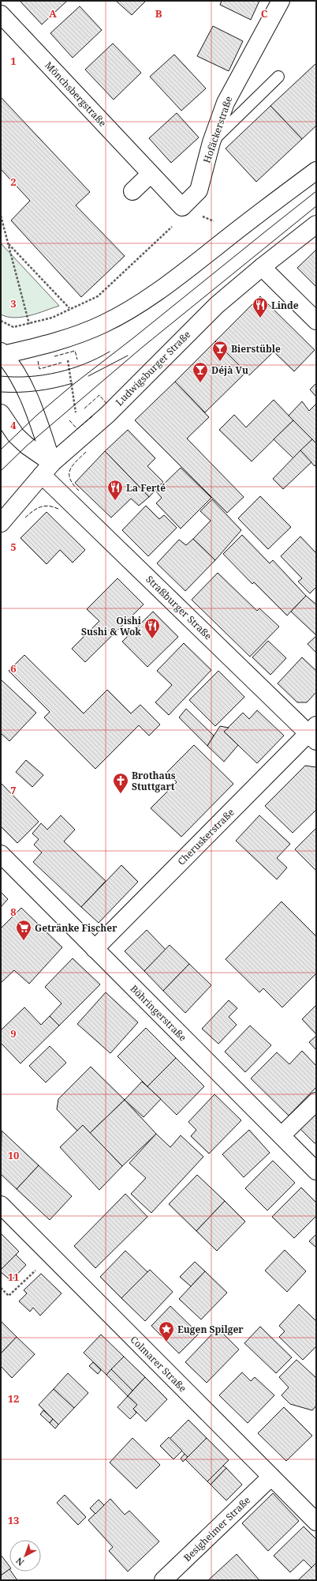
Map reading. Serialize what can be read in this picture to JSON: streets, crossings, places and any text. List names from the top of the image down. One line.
{"streets":{"street":["Mönchsbergstraße","Hofäckerstraße","Ludwigsburger Straße","Straßburger Straße","Cheruskerstraße","Böhringerstraße","Colmarer Straße","Besigheimer Straße"]},"crossings":[["Mönchsbergstraße","Hofäckerstraße"],["Ludwigsburger Straße","Straßburger Straße"],["Straßburger Straße","Cheruskerstraße"],["Cheruskerstraße","Böhringerstraße"],["Colmarer Straße","Besigheimer Straße"]],"places":{"restaurant":["Linde","La Ferté","Oishi Sushi & Wok"],"bar":["Bierstüble","Déjà Vu"],"church":["Brothaus Stuttgart"],"supermarket":["Getränke Fischer"],"place":["Eugen Spilger"]},"north":"bottom left","grid":{"columns":["A","B","C"],"rows":["1","2","3","4","5","6","7","8","9","10","11","12","13"]}}
